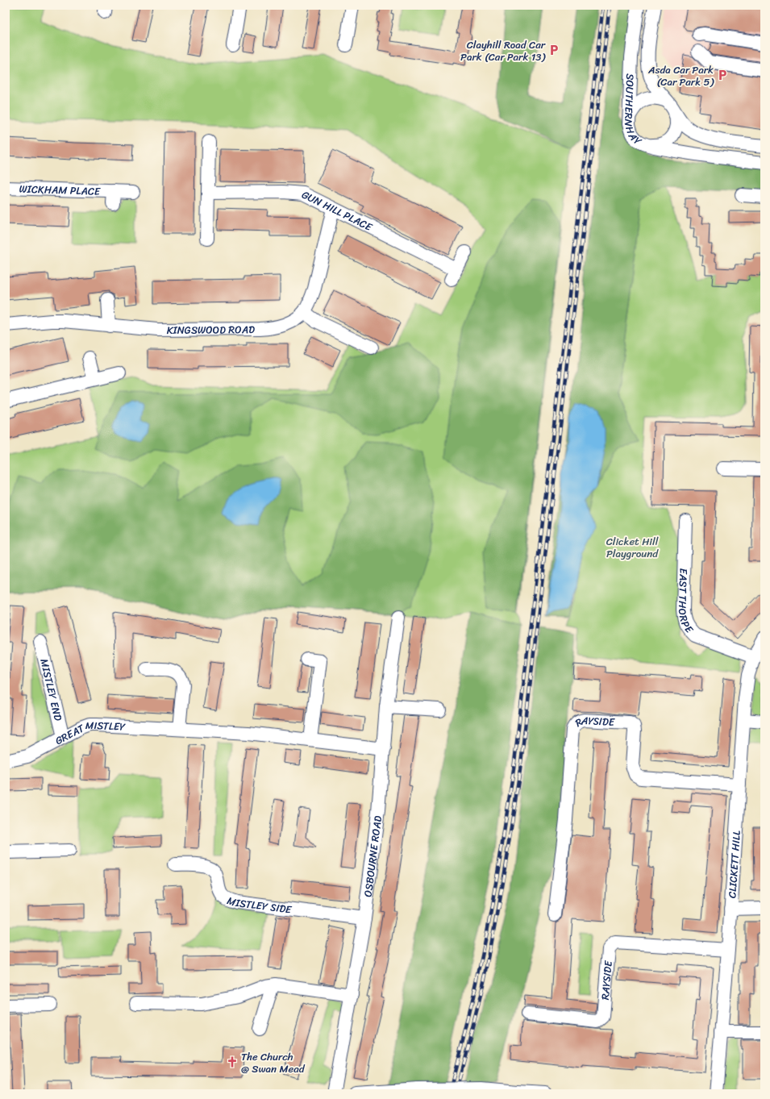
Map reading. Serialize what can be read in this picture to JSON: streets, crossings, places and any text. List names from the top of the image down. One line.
{"streets":{"street":["SOUTHERNHAY","WICKHAM PLACE","GUN HILL PLACE","KINGSWOOD ROAD","EAST THORPE","MISTLEY END","RAYSIDE","GREAT MISTLEY","OSBOURNE ROAD","CLICKETT HILL","MISTLEY SIDE"]},"crossings":[["GUN HILL PLACE","KINGSWOOD ROAD"],["EAST THORPE","CLICKETT HILL"],["MISTLEY END","GREAT MISTLEY"],["RAYSIDE","CLICKETT HILL"],["GREAT MISTLEY","OSBOURNE ROAD"],["OSBOURNE ROAD","MISTLEY SIDE"]],"parks":["Clicket Hill Playground"],"places":{"parking":["Clayhill Road Car Park (Car Park 13)","Asda Car Park (Car Park 5)"],"church":["The Church @ Swan Mead"]}}
